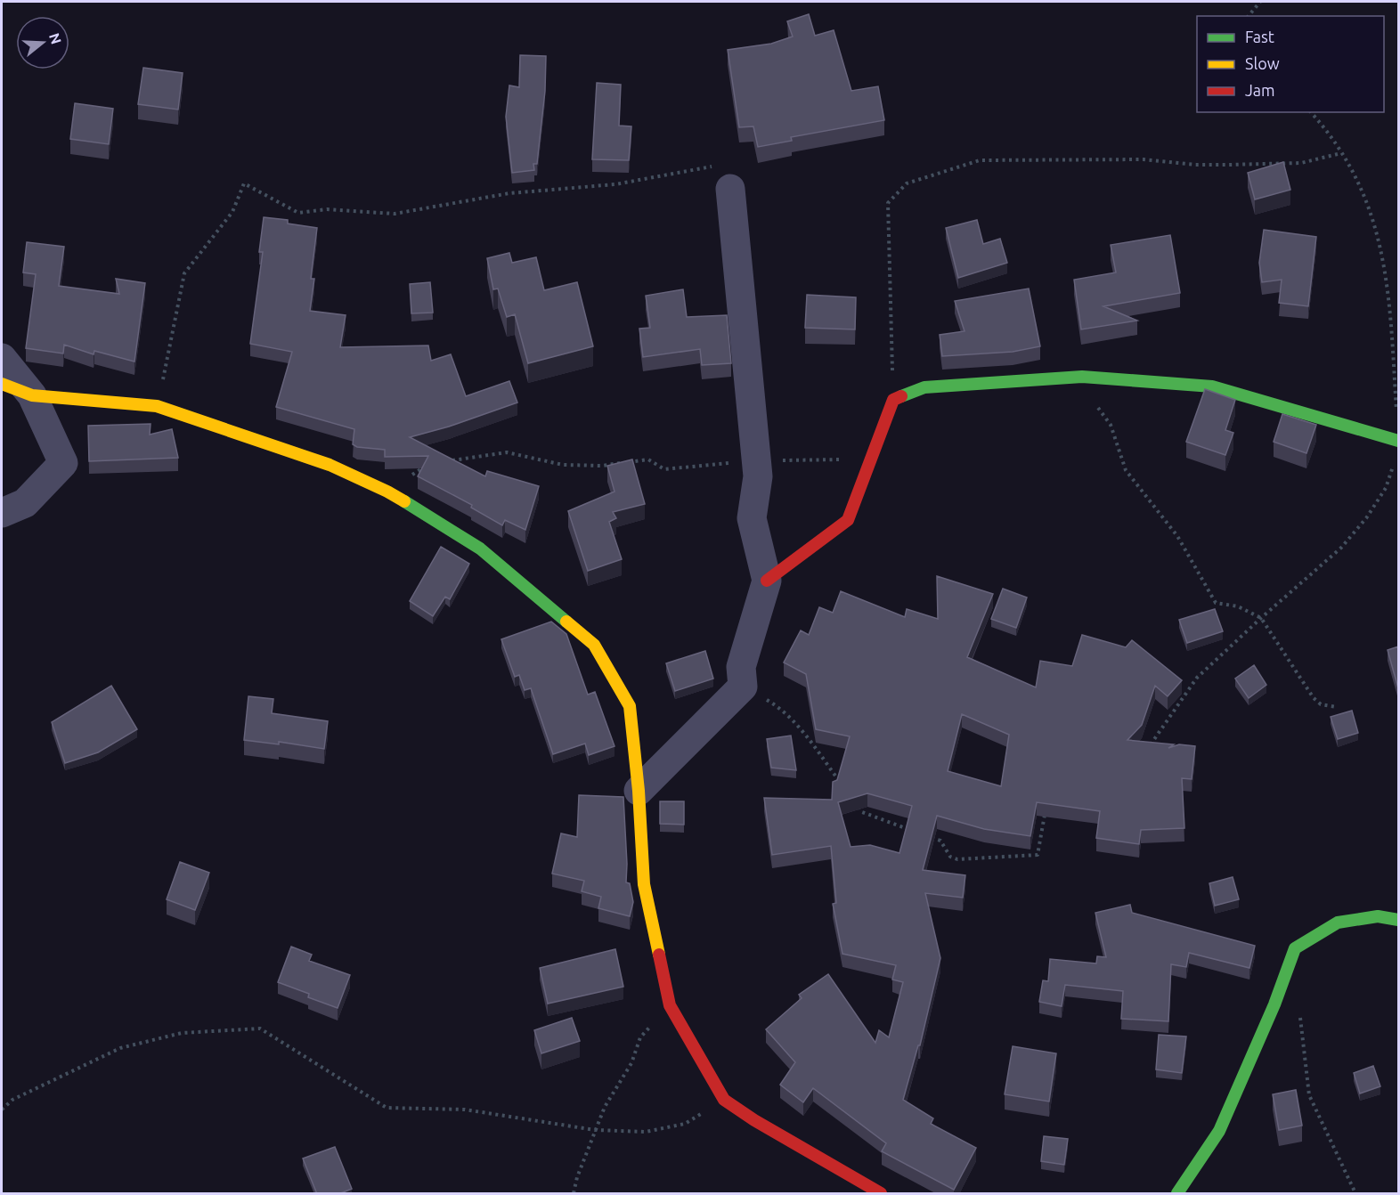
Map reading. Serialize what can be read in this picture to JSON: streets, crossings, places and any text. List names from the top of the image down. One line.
{"legend":["Fast","Slow","Jam"],"north":"right"}
